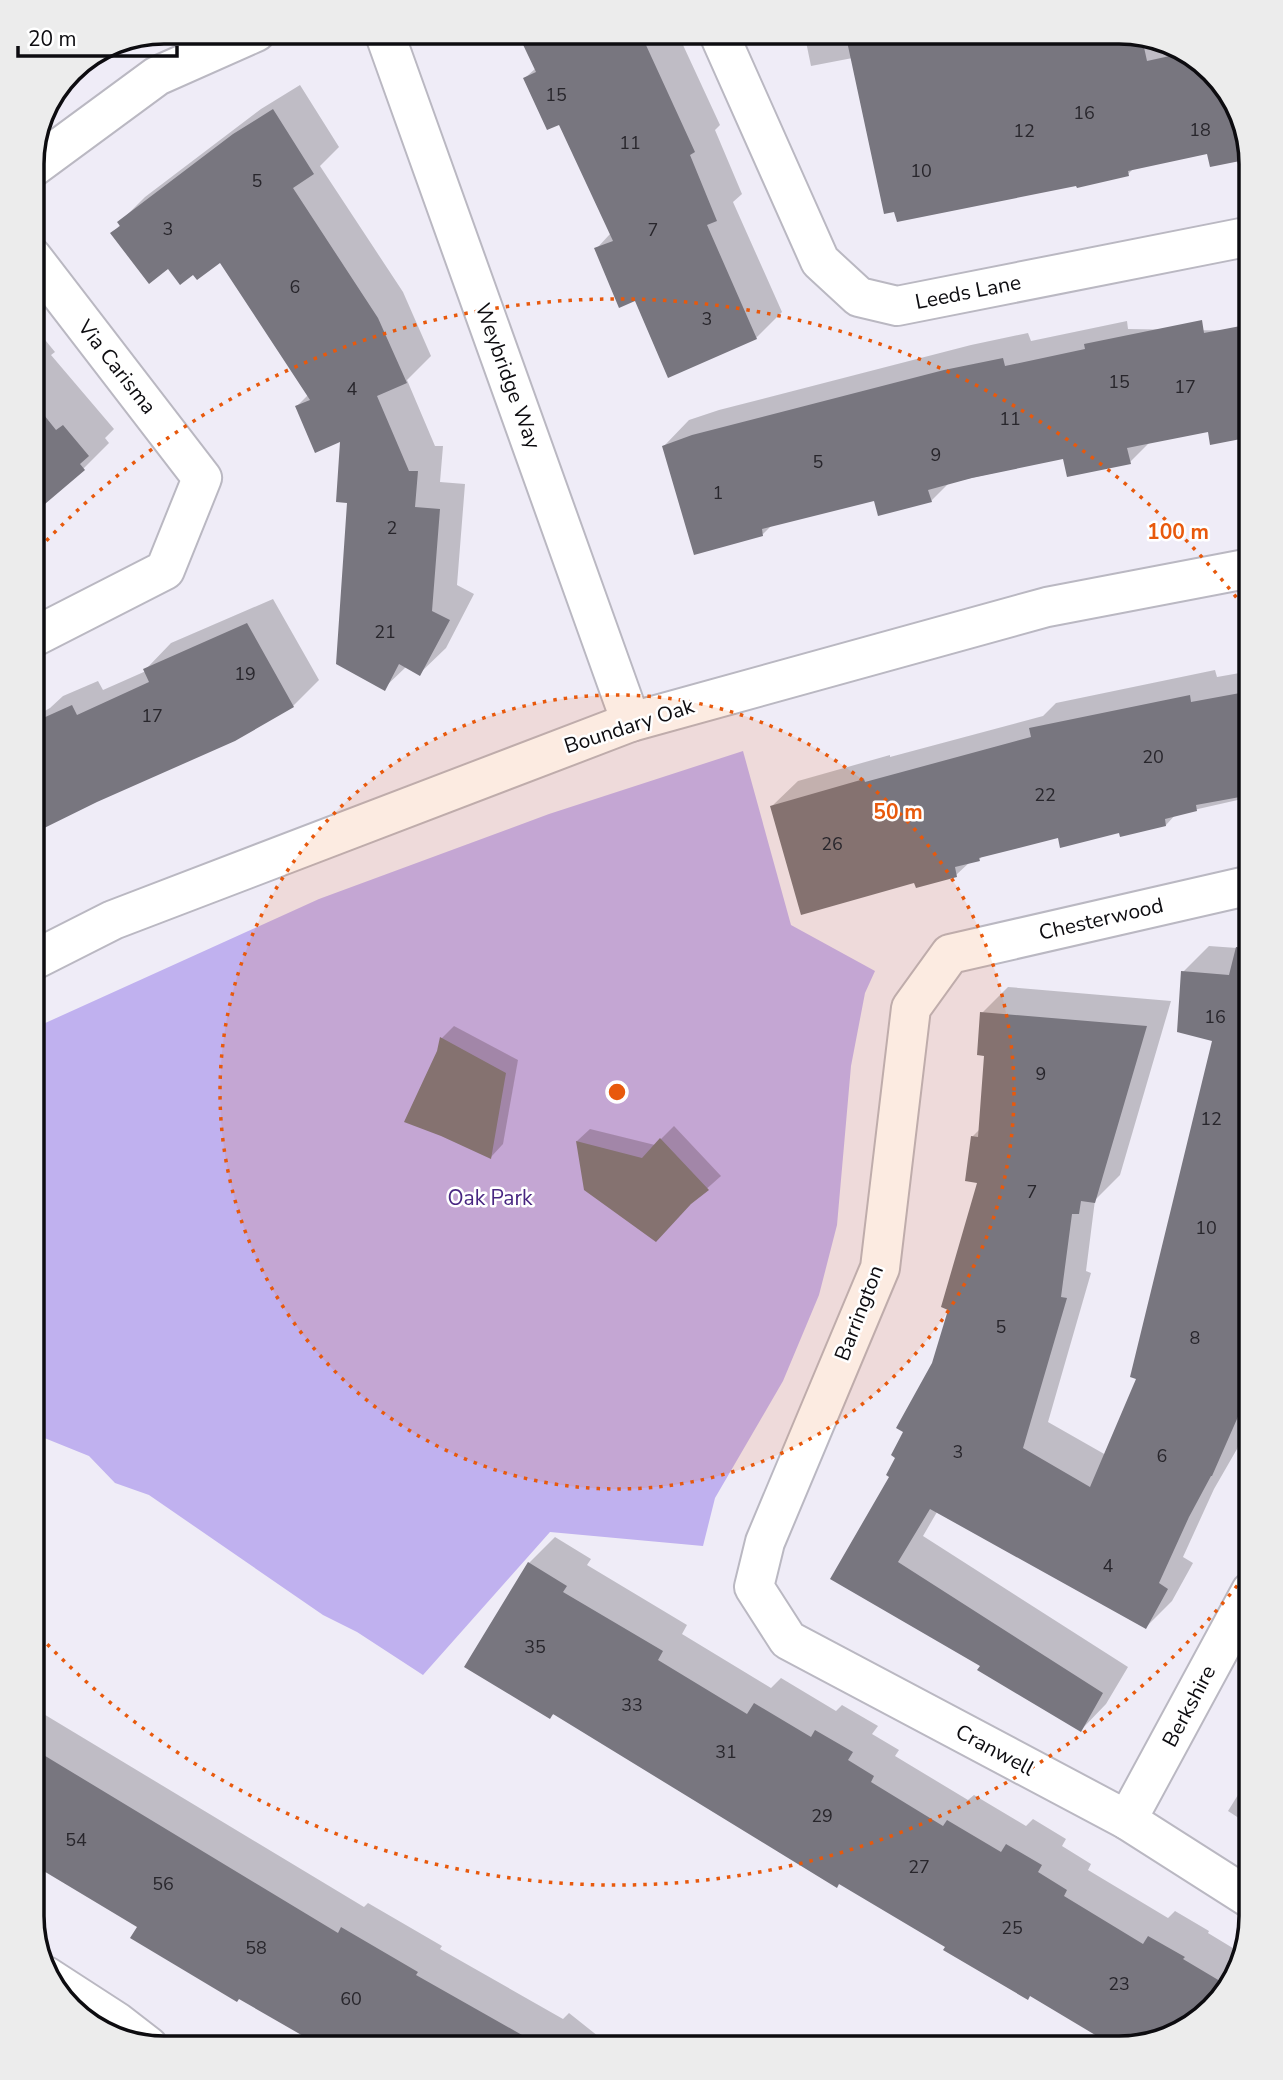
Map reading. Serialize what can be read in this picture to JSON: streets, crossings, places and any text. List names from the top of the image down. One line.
{"streets":{"street":["Leeds Lane","Via Carisma","Weybridge Way","Boundary Oak","Chesterwood","Barrington","Berkshire","Cranwell"]},"crossings":[["Weybridge Way","Boundary Oak"],["Chesterwood","Barrington"],["Barrington","Cranwell"],["Berkshire","Cranwell"]],"parks":["Oak Park"],"house_numbers":["15","16","18","12","11","10","5","3","7","6","3","15","17","4","11","9","5","1","2","21","19","17","20","22","26","16","9","12","7","10","5","8","3","6","4","35","33","31","29","54","27","56","25","58","23","60"],"scale_bar":"20 m","rings":["100 m","50 m"]}
